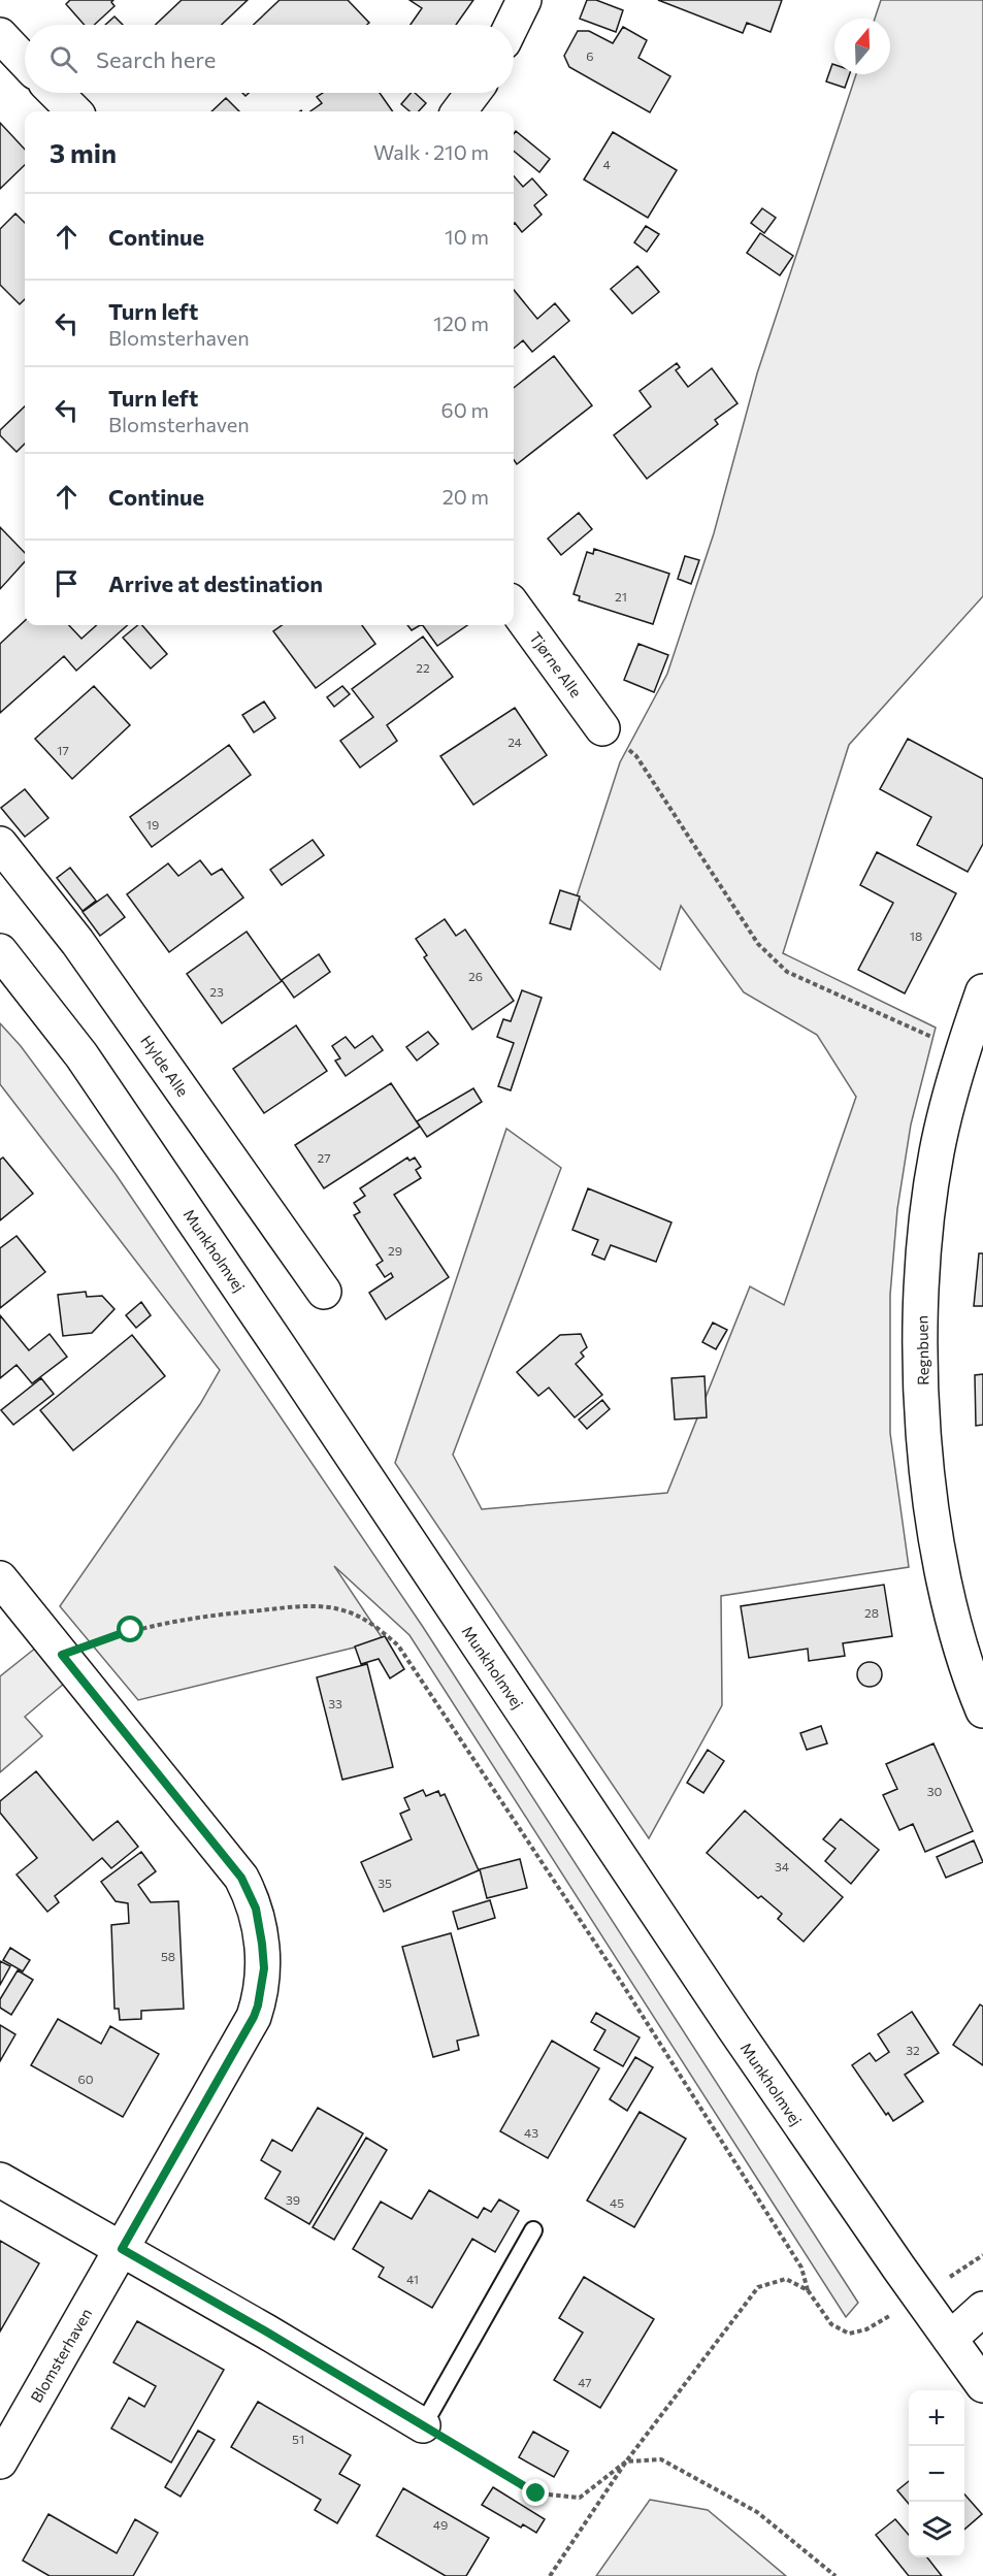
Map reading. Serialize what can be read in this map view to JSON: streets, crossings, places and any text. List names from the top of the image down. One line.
{"streets":{"street":["Tjørne Alle","Hylde Alle","Munkholmvej","Regnbuen","Blomsterhaven"]},"house_numbers":["6","4","21","22","24","17","19","18","26","23","27","29","28","33","30","34","35","58","32","60","43","39","45","41","47","51","49"],"north":"top","page":{"search":"Search here","heading":["3 min","Walk · 210 m"],"list":[["Continue","10 m"],["Turn left","Blomsterhaven","120 m"],["Turn left","Blomsterhaven","60 m"],["Continue","20 m"],"Arrive at destination"],"map_buttons":["+","−"]}}
